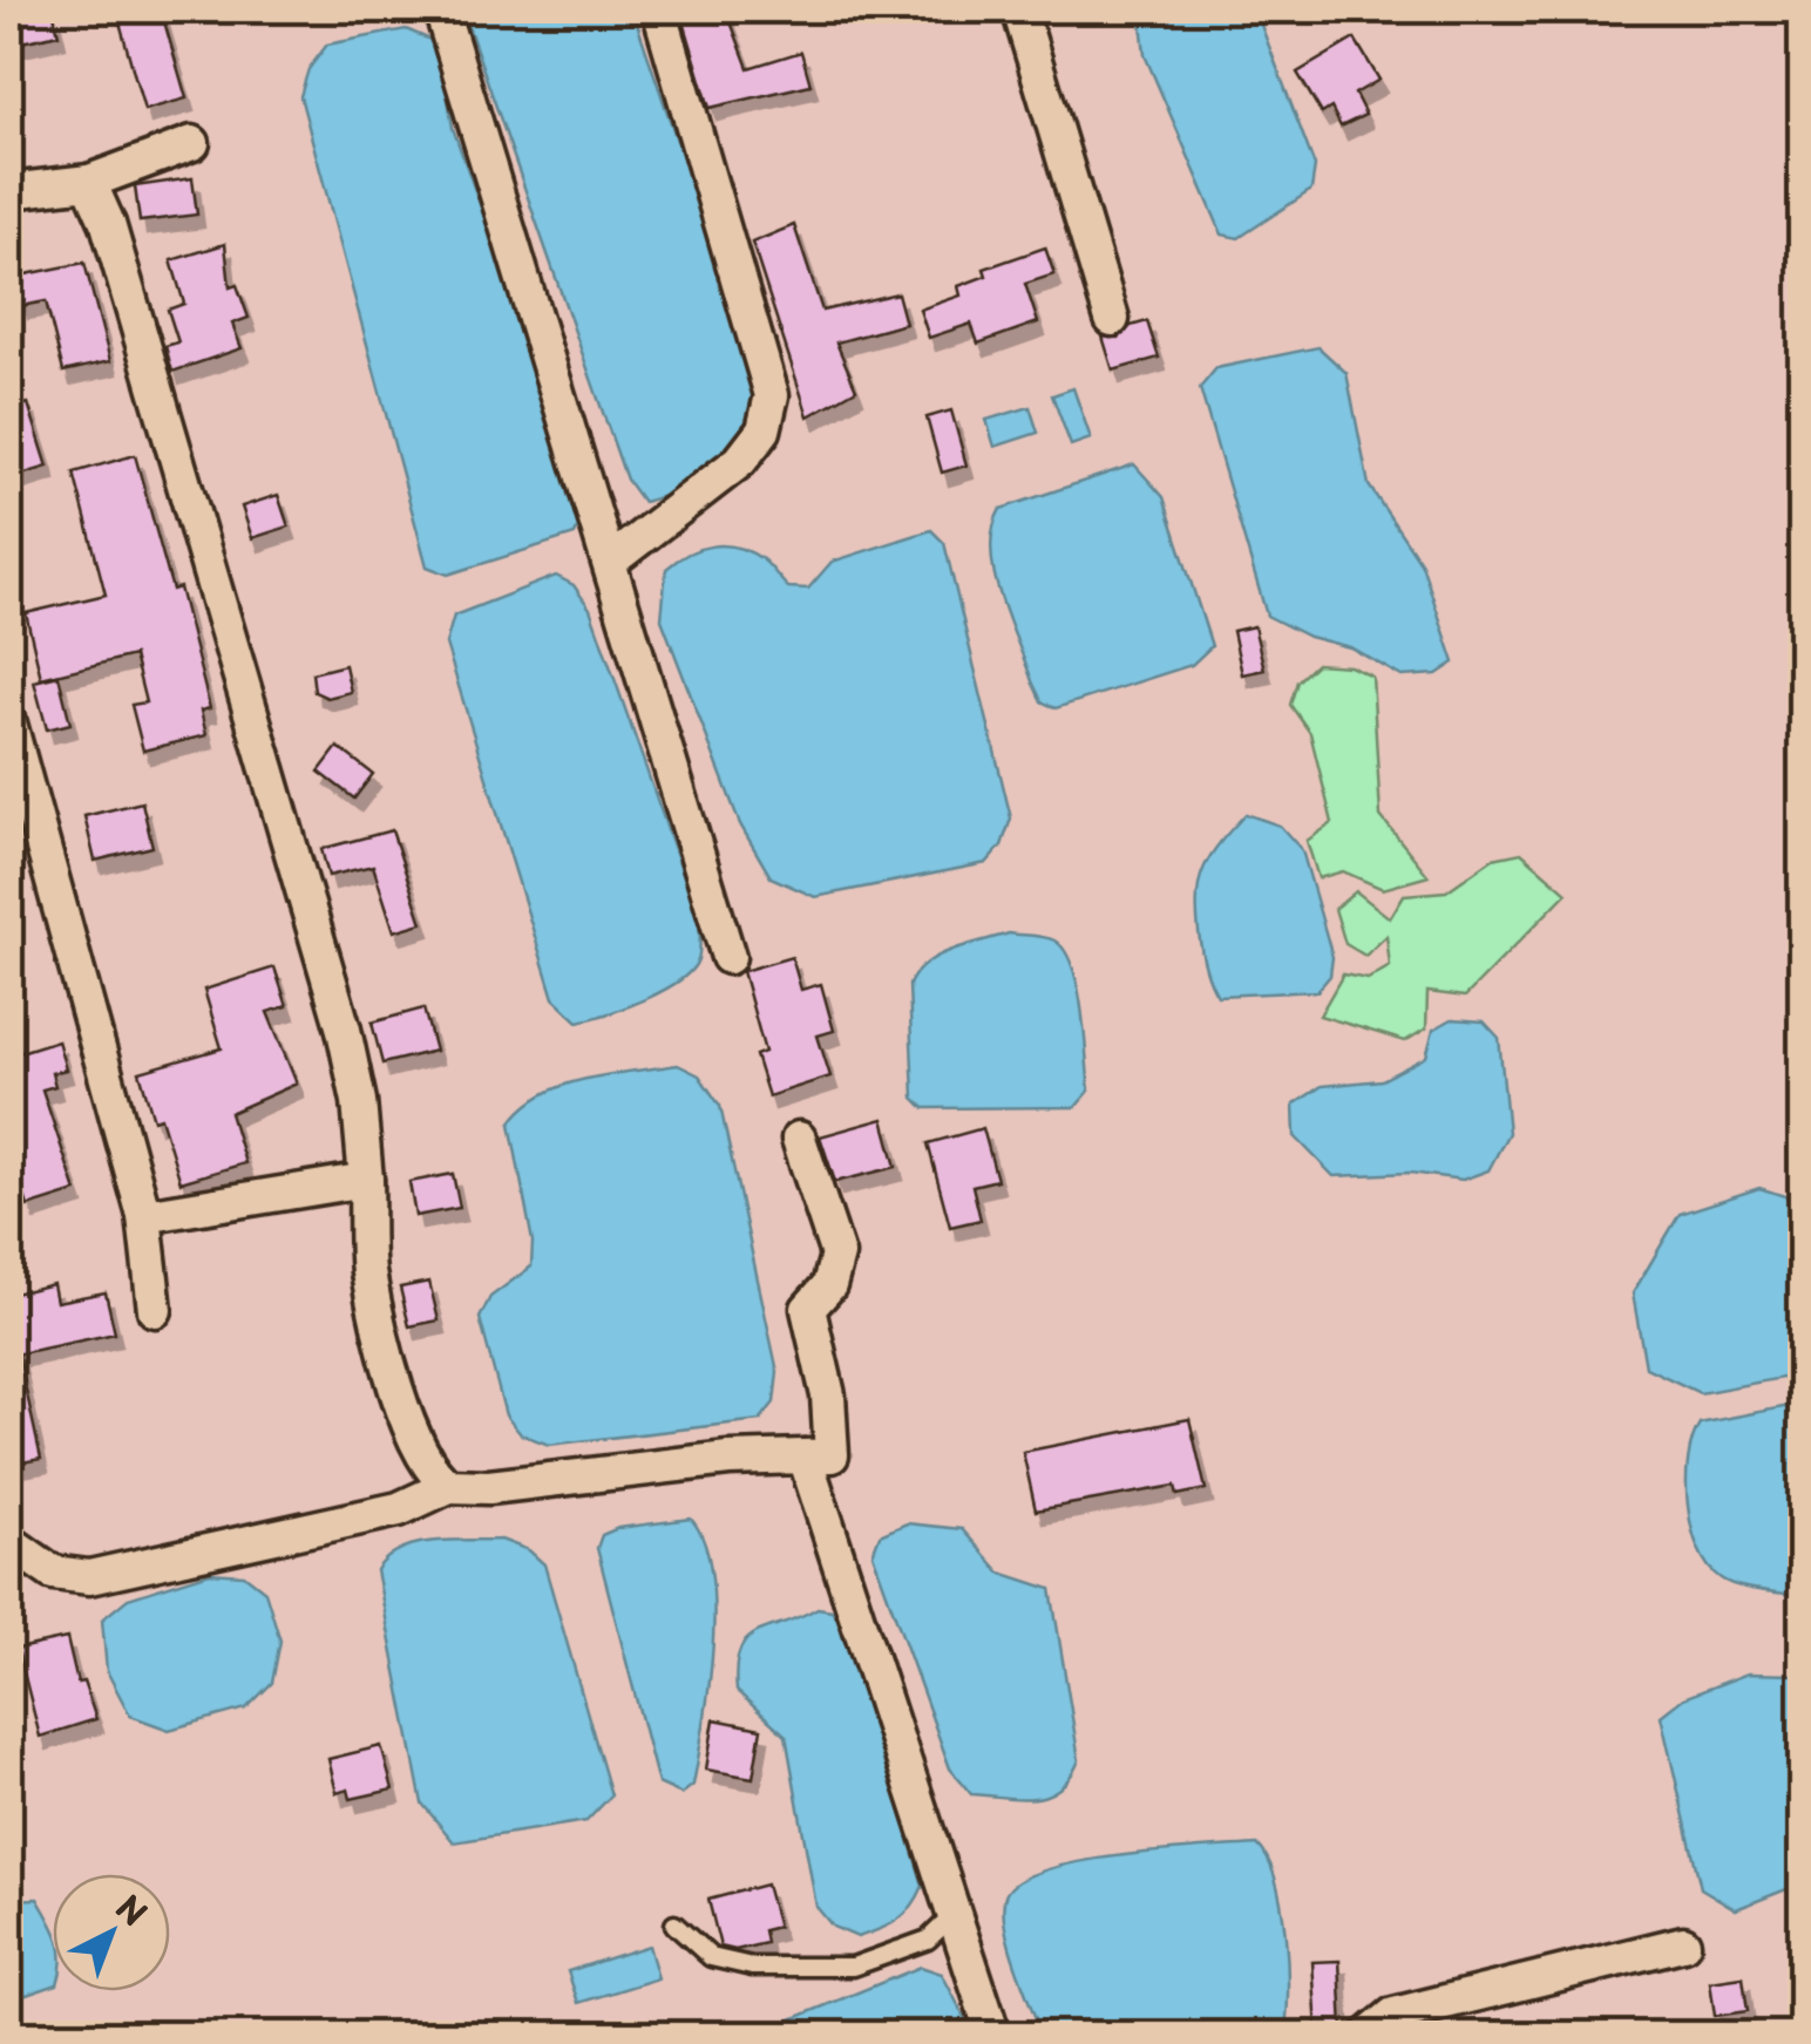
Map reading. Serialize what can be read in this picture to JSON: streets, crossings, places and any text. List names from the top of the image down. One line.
{"north":"top right"}
